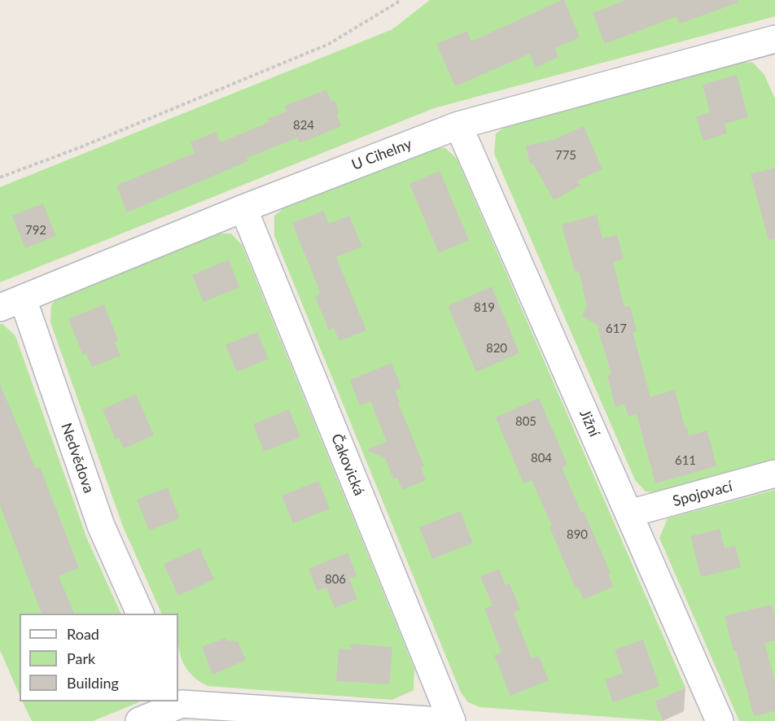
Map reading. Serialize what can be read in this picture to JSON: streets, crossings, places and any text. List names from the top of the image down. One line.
{"streets":{"street":["U Cihelny","Jižní","Nedvědova","Čakovická","Spojovací"]},"crossings":[["U Cihelny","Jižní"],["U Cihelny","Nedvědova"],["U Cihelny","Čakovická"],["Jižní","Spojovací"]],"house_numbers":["824","775","792","819","617","820","805","804","611","890","806"],"legend":["Road","Park","Building"]}
